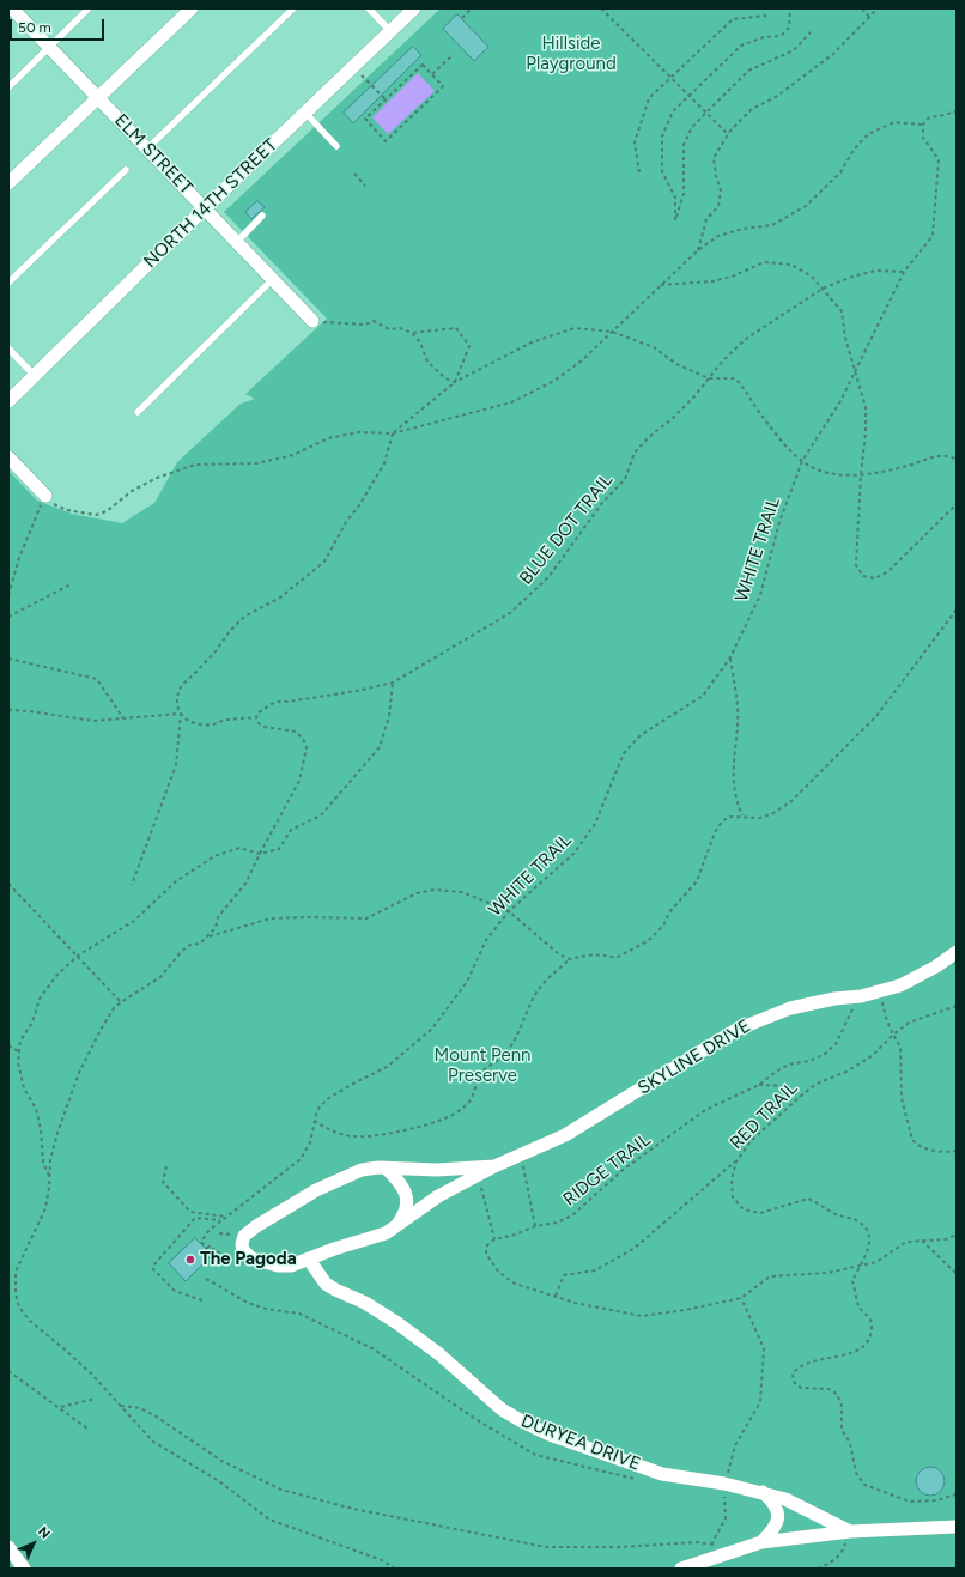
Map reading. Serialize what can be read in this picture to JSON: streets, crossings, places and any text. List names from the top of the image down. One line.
{"streets":{"street":["ELM STREET","NORTH 14TH STREET","SKYLINE DRIVE","DURYEA DRIVE"],"path":["BLUE DOT TRAIL","WHITE TRAIL","RED TRAIL","RIDGE TRAIL"]},"crossings":[["ELM STREET","NORTH 14TH STREET"],["BLUE DOT TRAIL","WHITE TRAIL"],["SKYLINE DRIVE","RIDGE TRAIL"],["SKYLINE DRIVE","DURYEA DRIVE"]],"parks":["Hillside Playground","Mount Penn Preserve"],"places":["The Pagoda"],"scale_bar":"50 m","north":"top right"}
